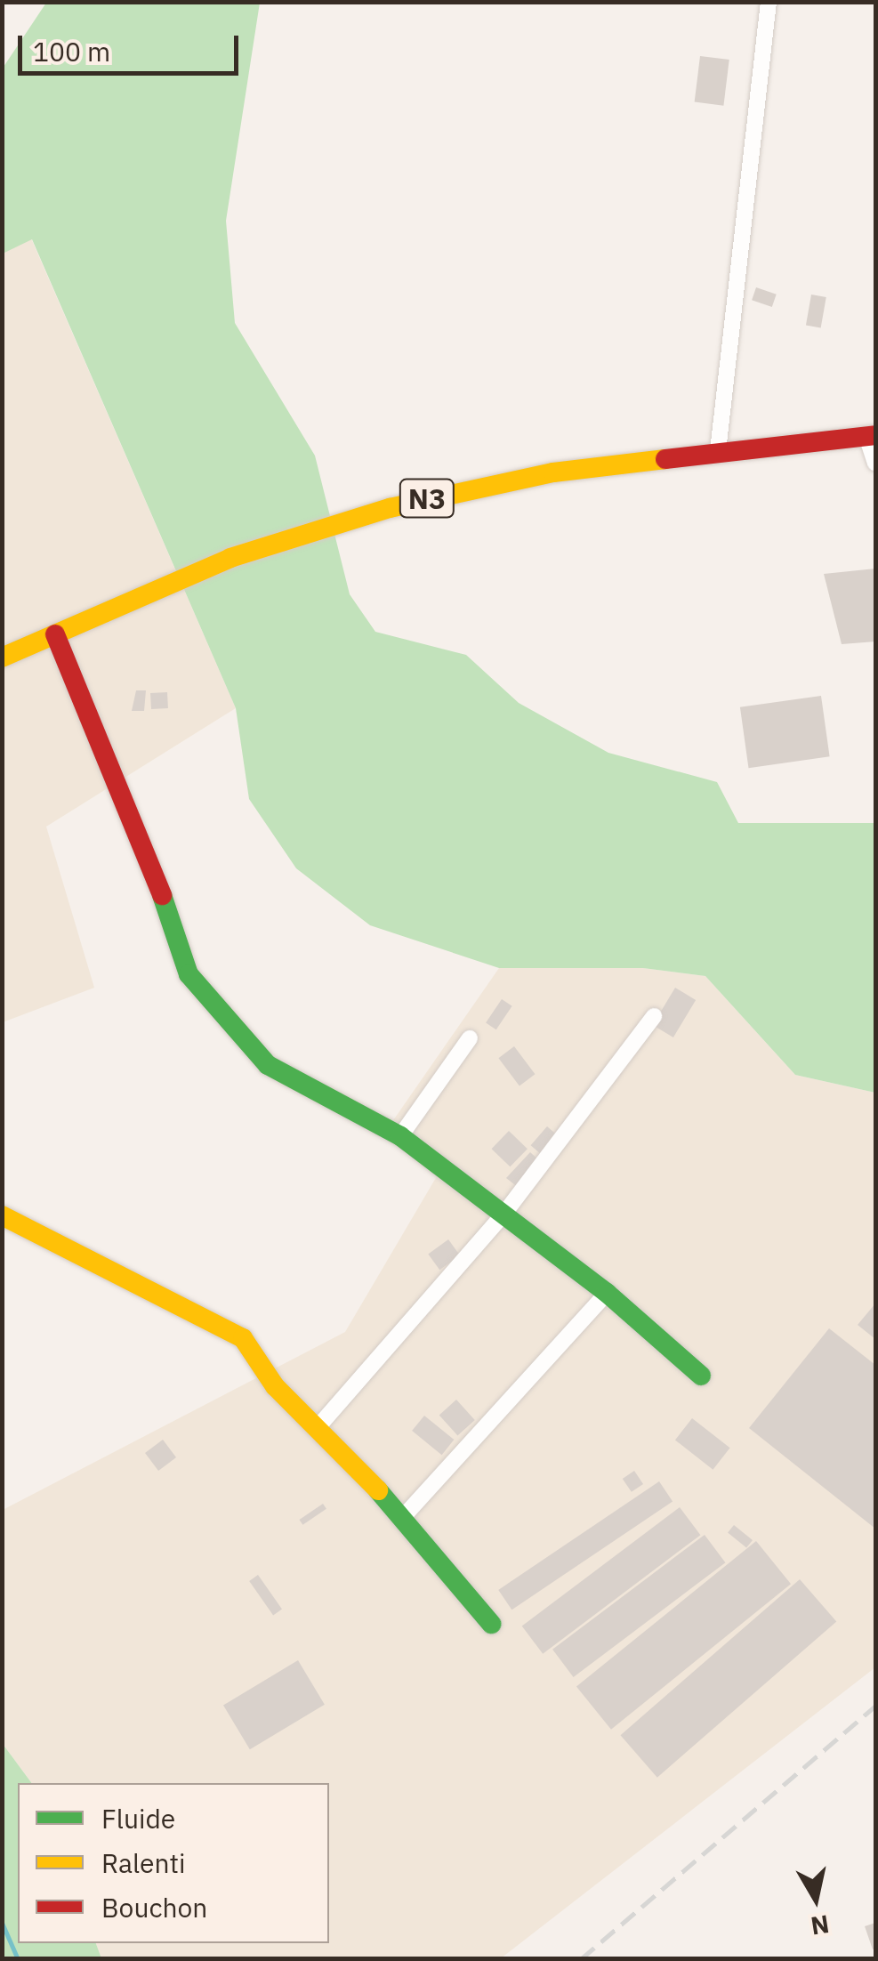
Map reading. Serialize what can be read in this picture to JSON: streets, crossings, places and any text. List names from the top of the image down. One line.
{"streets":{"main road":["N3"]},"legend":["Fluide","Ralenti","Bouchon"],"scale_bar":"100 m","north":"bottom"}
